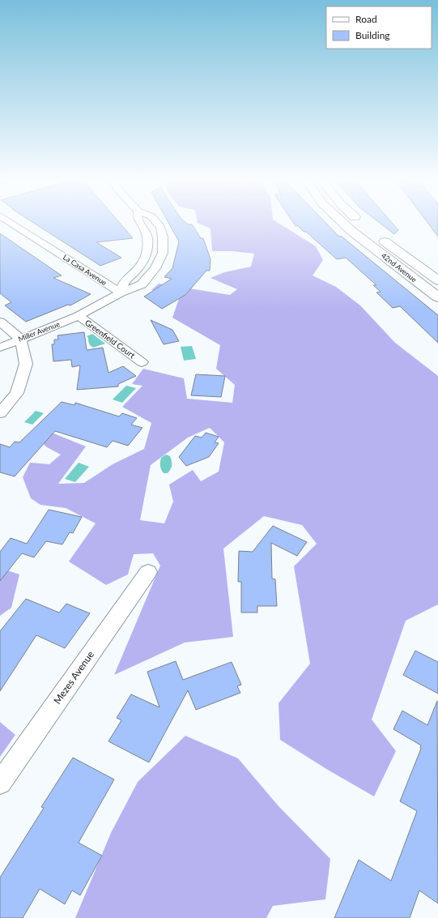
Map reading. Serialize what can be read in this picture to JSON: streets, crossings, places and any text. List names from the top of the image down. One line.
{"streets":{"street":["42nd Avenue","La Casa Avenue","Miller Avenue","Greenfield Court","Mezes Avenue"]},"crossings":[["La Casa Avenue","Miller Avenue"],["Miller Avenue","Greenfield Court"]],"legend":["Road","Building"]}
